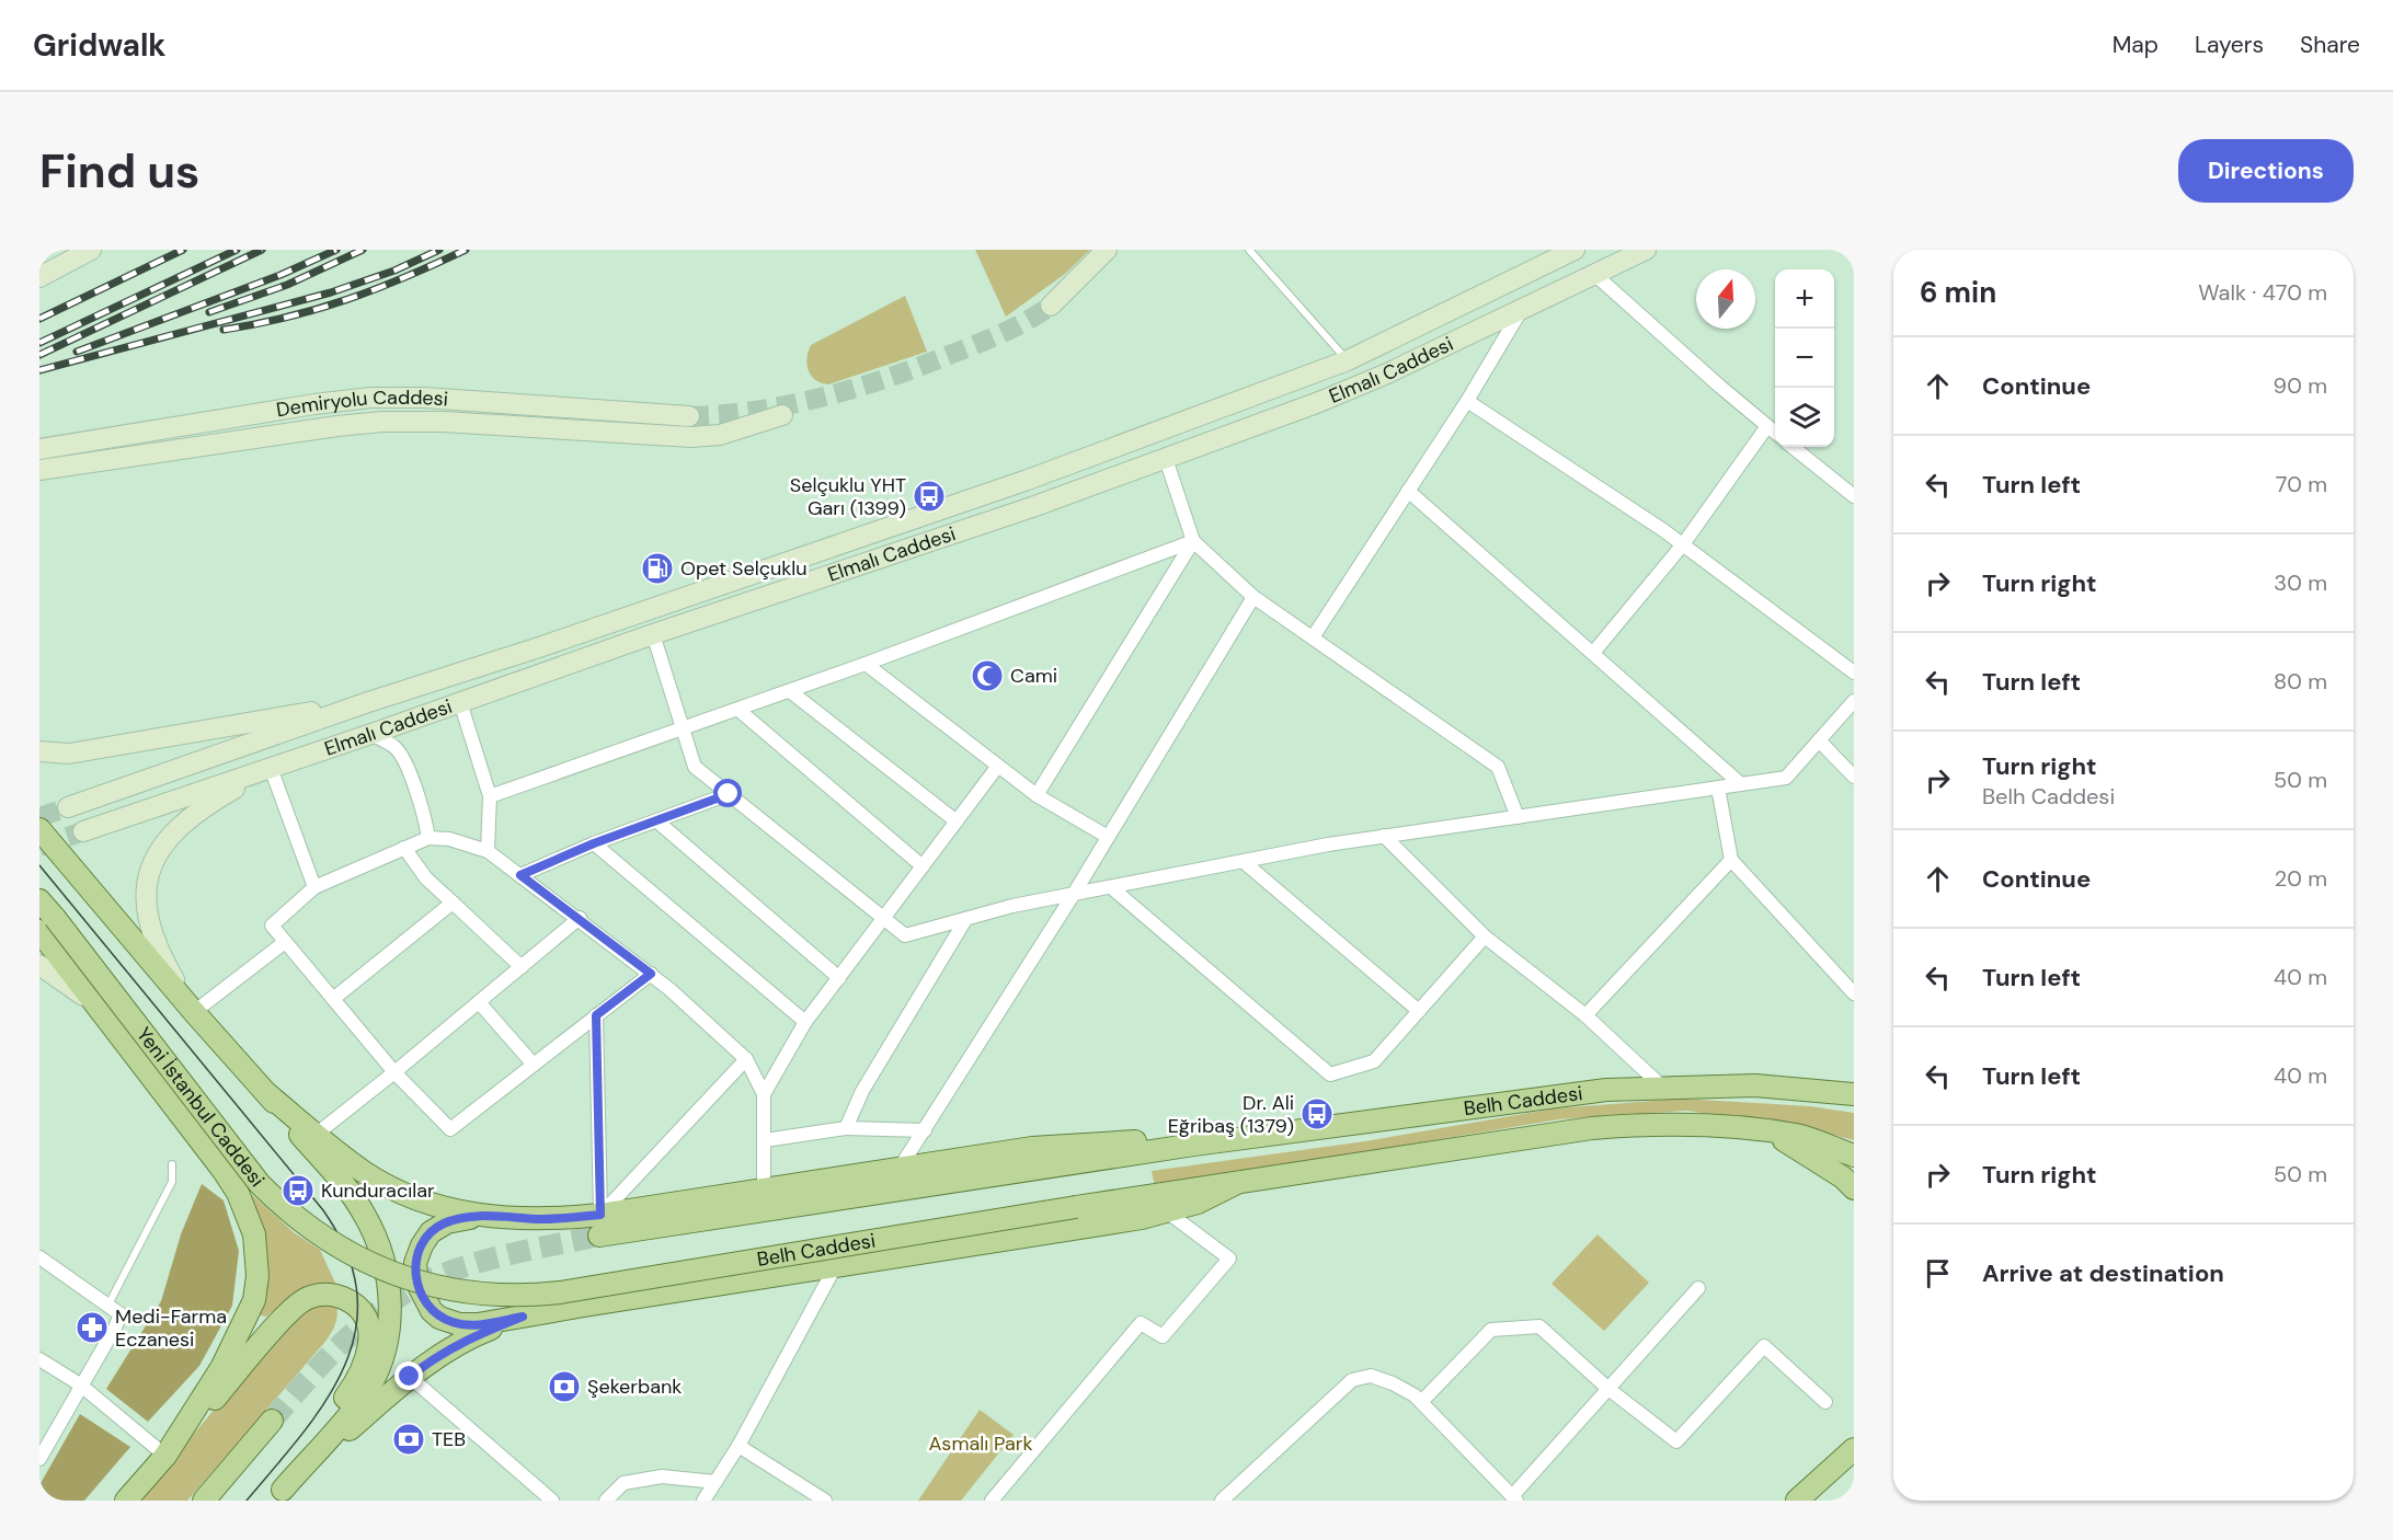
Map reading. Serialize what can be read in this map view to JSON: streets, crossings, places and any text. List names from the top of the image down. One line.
{"streets":{"main road":["Elmalı Caddesi","Demiryolu Caddesi","Belh Caddesi","Yeni İstanbul Caddesi"]},"crossings":[["Belh Caddesi","Yeni İstanbul Caddesi"]],"parks":["Asmalı Park"],"places":{"bus stop":["Selçuklu YHT Garı (1399)","Dr. Ali Eğribaş (1379)","Kunduracılar"],"fuel station":["Opet Selçuklu"],"mosque":["Cami"],"pharmacy":["Medi-Farma Eczanesi"],"bank":["Şekerbank","TEB"]},"north":"top","page":{"header":"Gridwalk","nav":["Map","Layers","Share"],"buttons":"Directions","title":"Find us","heading":["6 min","Walk · 470 m"],"map_buttons":["+","−"],"list":[["Continue","90 m"],["Turn left","70 m"],["Turn right","30 m"],["Turn left","80 m"],["Turn right","Belh Caddesi","50 m"],["Continue","20 m"],["Turn left","40 m"],["Turn left","40 m"],["Turn right","50 m"],"Arrive at destination"]}}
